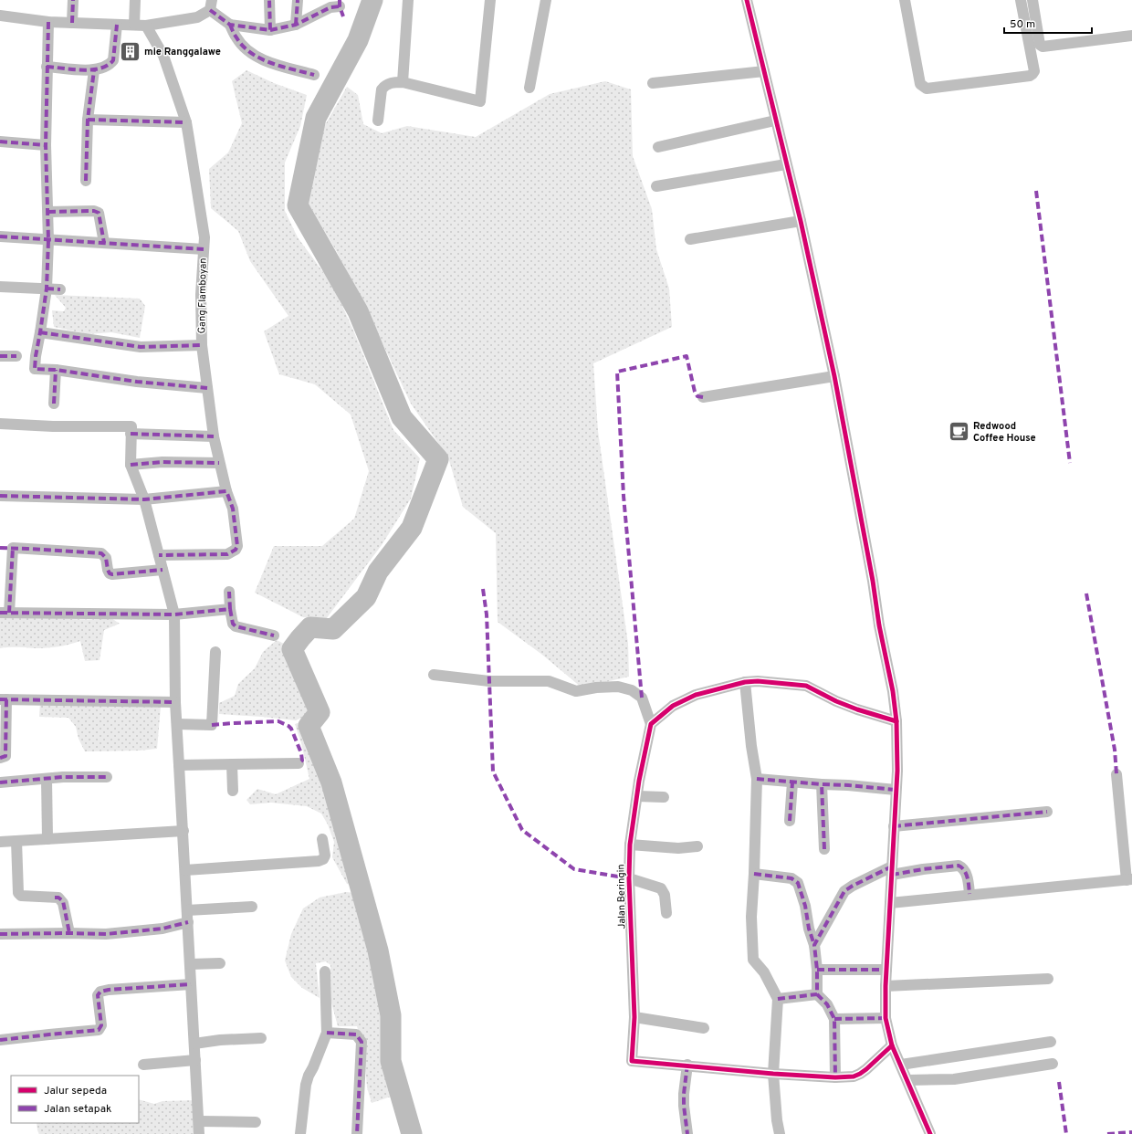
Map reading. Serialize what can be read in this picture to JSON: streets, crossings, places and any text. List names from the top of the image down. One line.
{"streets":{"street":["Gang Flamboyan","Jalan Beringin"]},"places":{"building":["mie Ranggalawe"],"cafe":["Redwood Coffee House"]},"legend":["Jalur sepeda","Jalan setapak"],"scale_bar":"50 m"}
